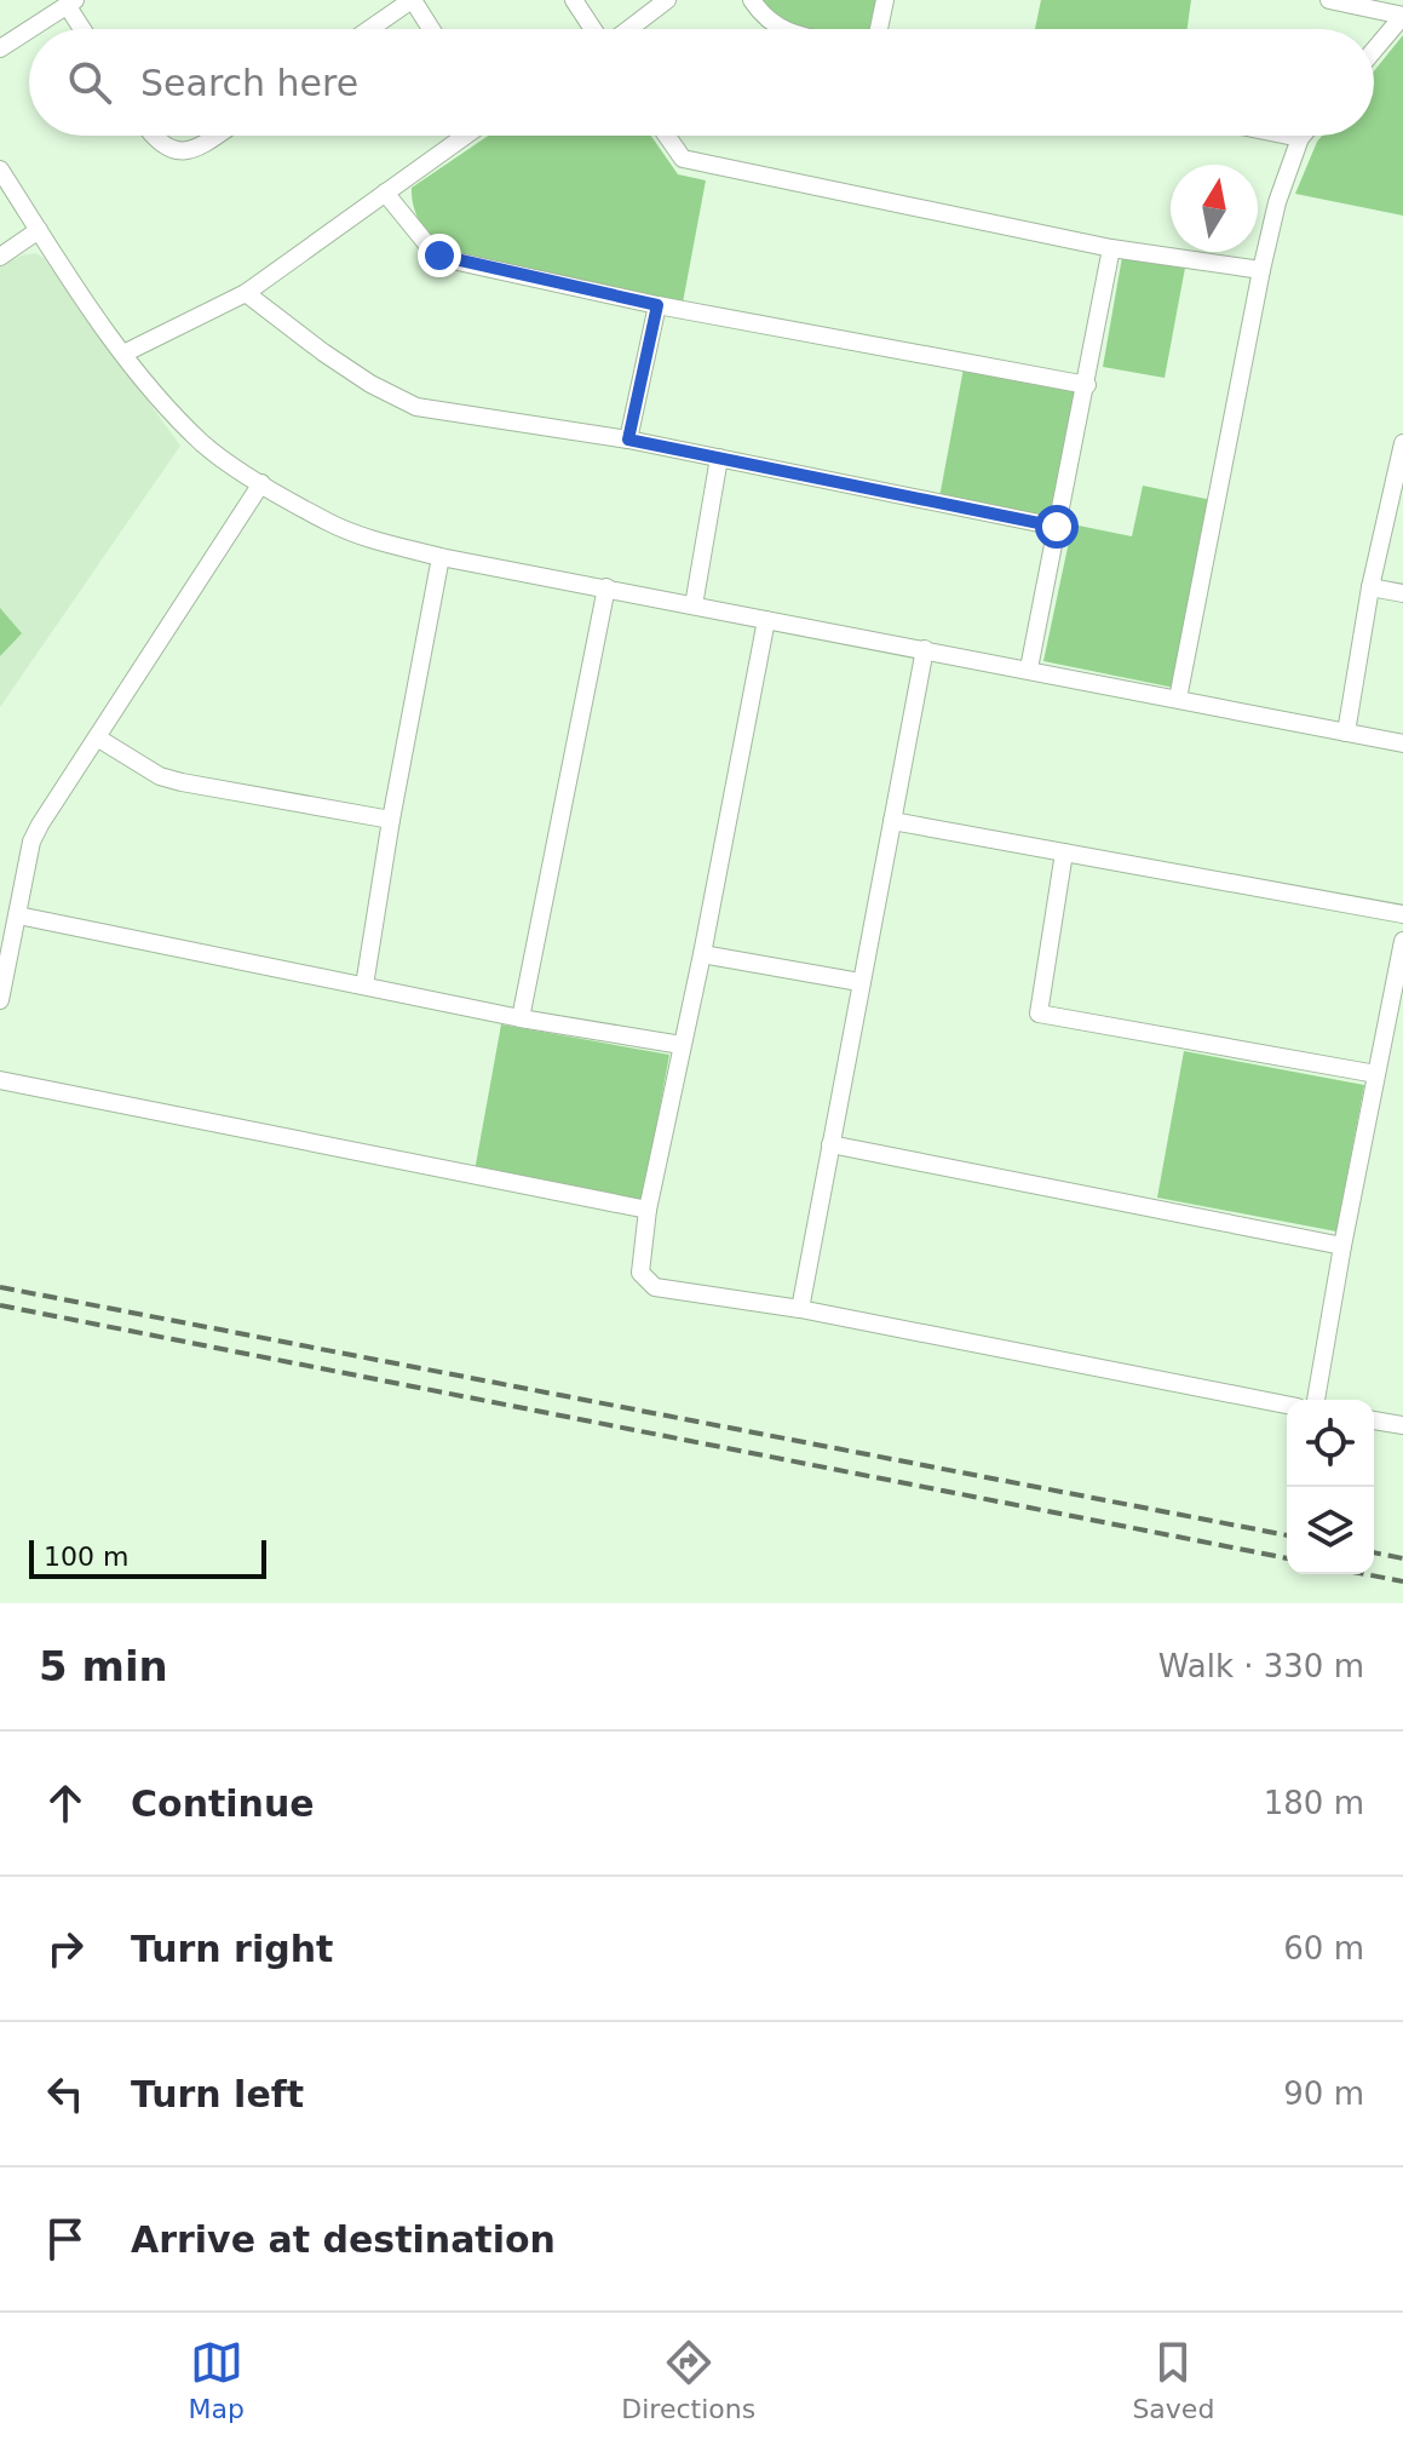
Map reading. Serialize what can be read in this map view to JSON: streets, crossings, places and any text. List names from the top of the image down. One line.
{"scale_bar":"100 m","north":"top","page":{"search":"Search here","scale":"100 m","heading":["5 min","Walk · 330 m"],"list":[["Continue","180 m"],["Turn right","60 m"],["Turn left","90 m"],"Arrive at destination"],"nav":["Map","Directions","Saved"]}}
